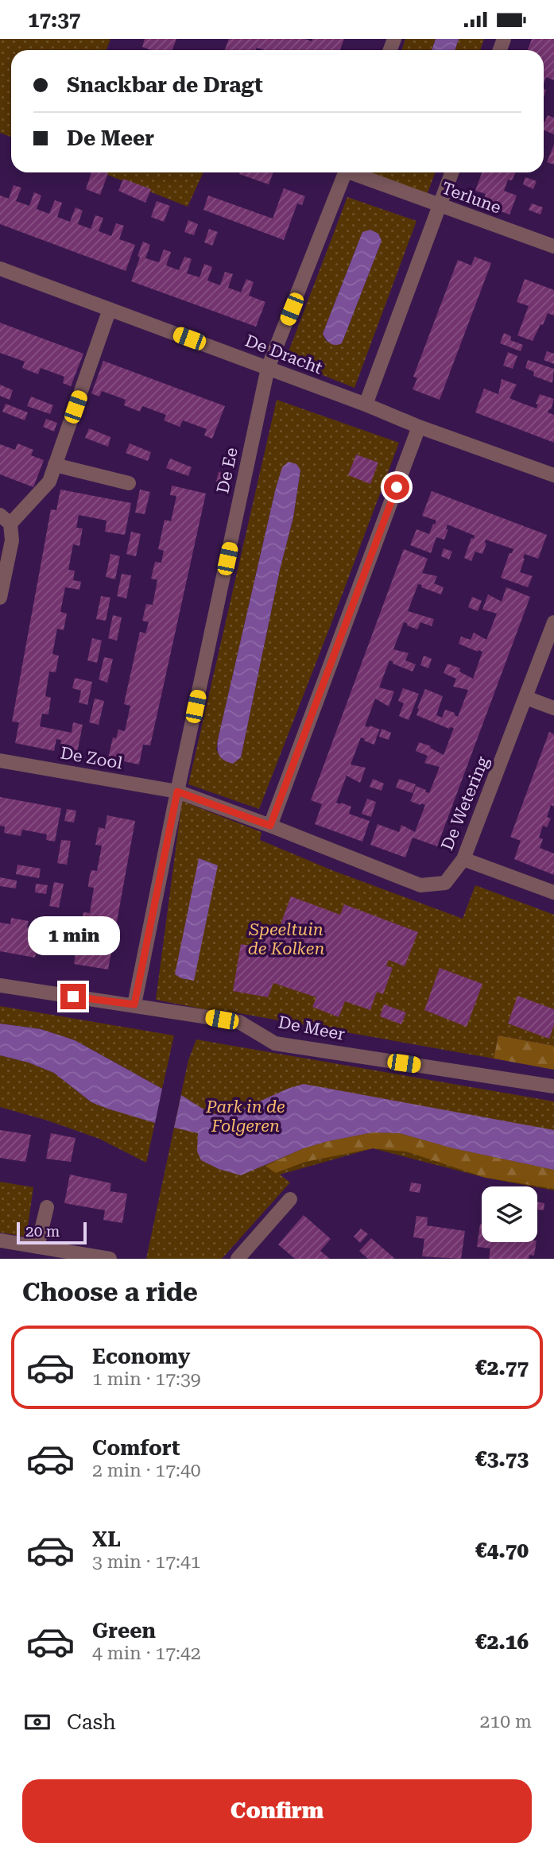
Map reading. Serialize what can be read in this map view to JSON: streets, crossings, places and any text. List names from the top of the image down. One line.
{"streets":{"street":["Terlune","De Dracht","De Ee","De Zool","De Wetering","De Meer"]},"crossings":[["De Dracht","De Ee"],["De Ee","De Zool"],["De Ee","De Meer"]],"parks":["Speeltuin de Kolken","Park in de Folgeren"],"scale_bar":"20 m","page":{"status":"17:37","banner":["Snackbar de Dragt","De Meer"],"bubble":"1 min","scale":"20 m","heading":"Choose a ride","list":[{"name":"Economy","note":"1 min · 17:39","value":"€2.77"},{"name":"Comfort","note":"2 min · 17:40","value":"€3.73"},{"name":"XL","note":"3 min · 17:41","value":"€4.70"},{"name":"Green","note":"4 min · 17:42","value":"€2.16"}],"pay":["Cash","210 m"],"buttons":"Confirm"}}
